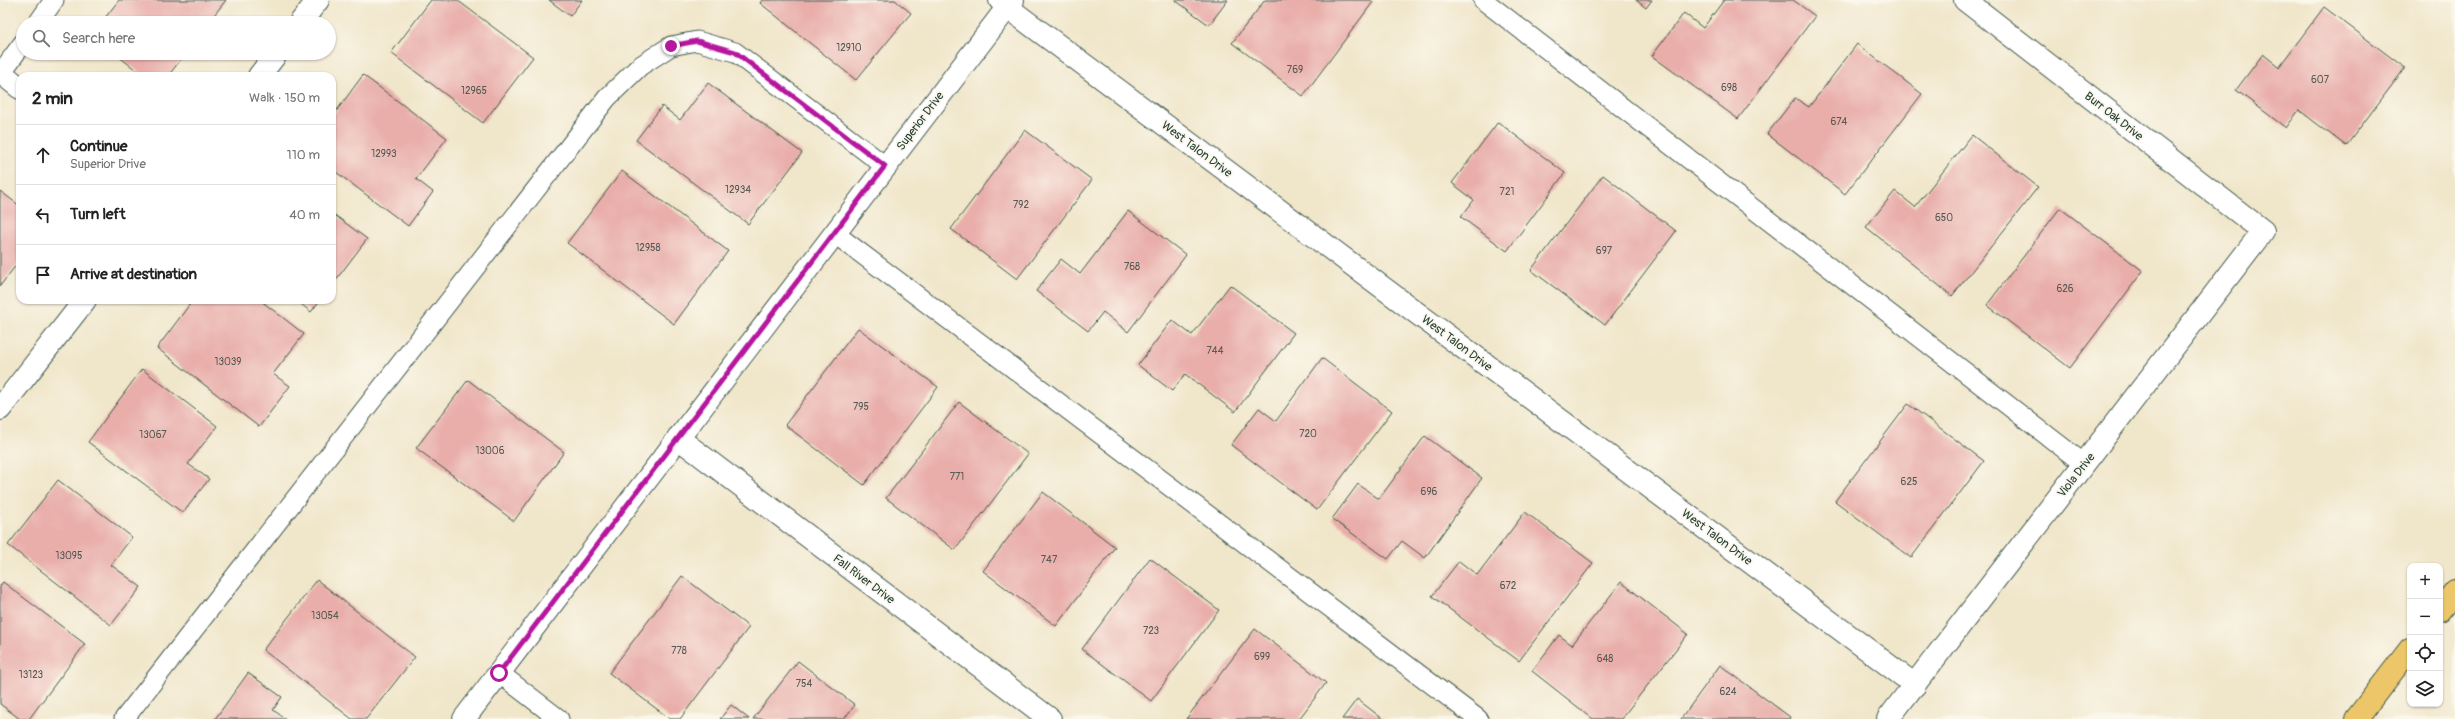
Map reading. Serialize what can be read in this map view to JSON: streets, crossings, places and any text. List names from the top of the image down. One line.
{"streets":{"street":["Burr Oak Drive","Superior Drive","West Talon Drive","Viola Drive","Fall River Drive"]},"crossings":[["Burr Oak Drive","Viola Drive"],["Superior Drive","West Talon Drive"],["Superior Drive","Fall River Drive"],["West Talon Drive","Viola Drive"]],"house_numbers":["12910","769","607","698","12965","674","12993","12934","721","792","650","12958","697","768","626","744","13039","795","720","13067","13006","771","625","696","13095","747","672","13054","723","778","699","648","13123","754","624"],"page":{"search":"Search here","heading":["2 min","Walk · 150 m"],"list":[["Continue","Superior Drive","110 m"],["Turn left","40 m"],"Arrive at destination"],"map_buttons":["+","−"]}}
